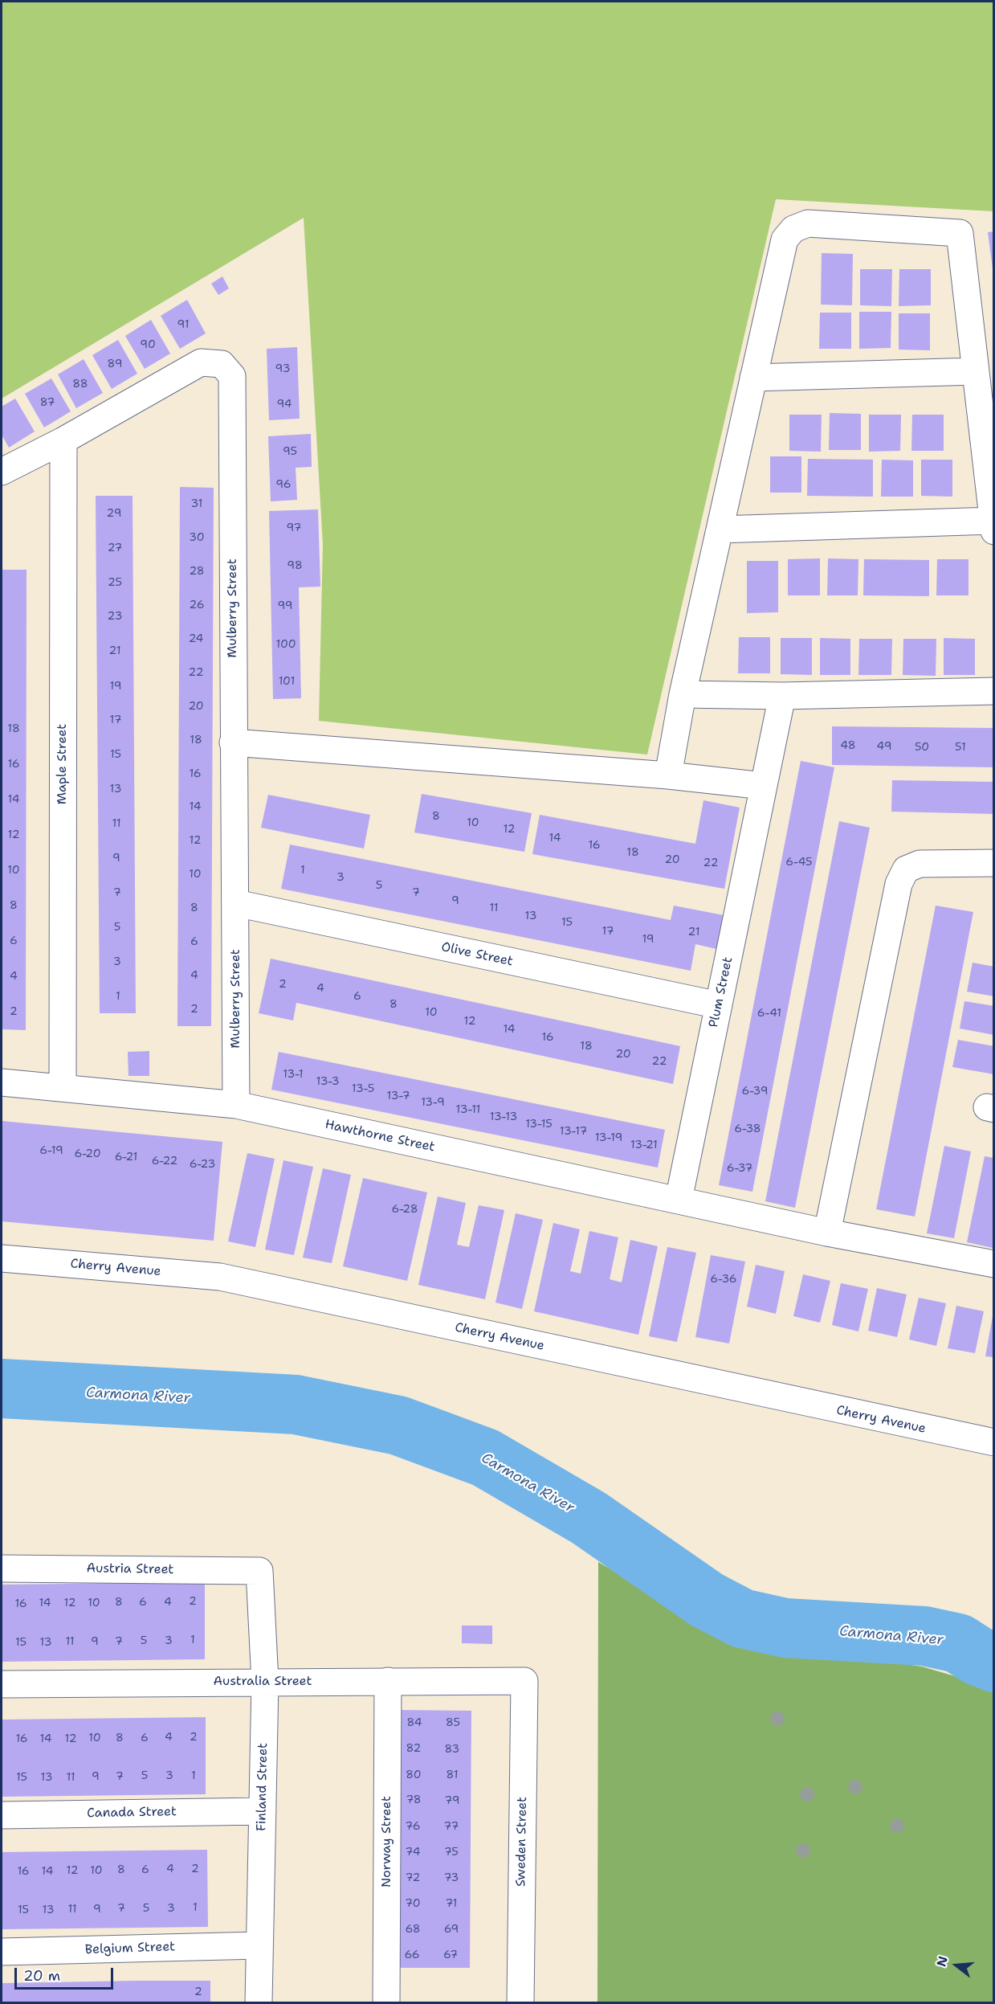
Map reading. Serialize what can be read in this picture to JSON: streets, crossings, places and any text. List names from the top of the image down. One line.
{"streets":{"street":["Mulberry Street","Maple Street","Olive Street","Plum Street","Hawthorne Street","Cherry Avenue","Austria Street","Australia Street","Finland Street","Canada Street","Norway Street","Sweden Street","Belgium Street"]},"crossings":[["Mulberry Street","Maple Street"],["Mulberry Street","Olive Street"],["Mulberry Street","Hawthorne Street"],["Maple Street","Hawthorne Street"],["Olive Street","Plum Street"],["Plum Street","Hawthorne Street"],["Austria Street","Finland Street"],["Australia Street","Finland Street"],["Australia Street","Norway Street"],["Australia Street","Sweden Street"],["Finland Street","Canada Street"],["Finland Street","Belgium Street"]],"water":["Carmona River"],"house_numbers":["91","90","89","93","88","87","94","95","96","31","29","97","30","27","98","28","25","26","99","23","24","100","21","22","101","19","20","17","18","18","48","49","50","51","15","16","16","13","14","14","8","10","11","12","12","14","12","16","18","9","20","6-45","22","10","1","10","3","5","7","7","9","8","8","11","13","15","5","17","21","19","6","6","3","4","4","2","4","1","6","8","2","2","10","6-41","12","14","16","18","20","22","13-1","13-3","13-5","6-39","13-7","13-9","13-11","13-13","13-15","6-38","13-17","13-19","13-21","6-19","6-20","6-21","6-22","6-23","6-37","6-28","6-36","2","8","6","4","14","12","10","16","1","5","3","11","9","7","15","13","84","85","4","2","10","8","6","16","14","12","82","83","80","81","5","3","1","9","7","15","13","11","78","79","76","77","74","75","4","2","8","6","12","10","16","14","72","73","70","71","1","7","5","3","11","9","15","13","68","69","66","67","2"],"scale_bar":"20 m","north":"left"}
